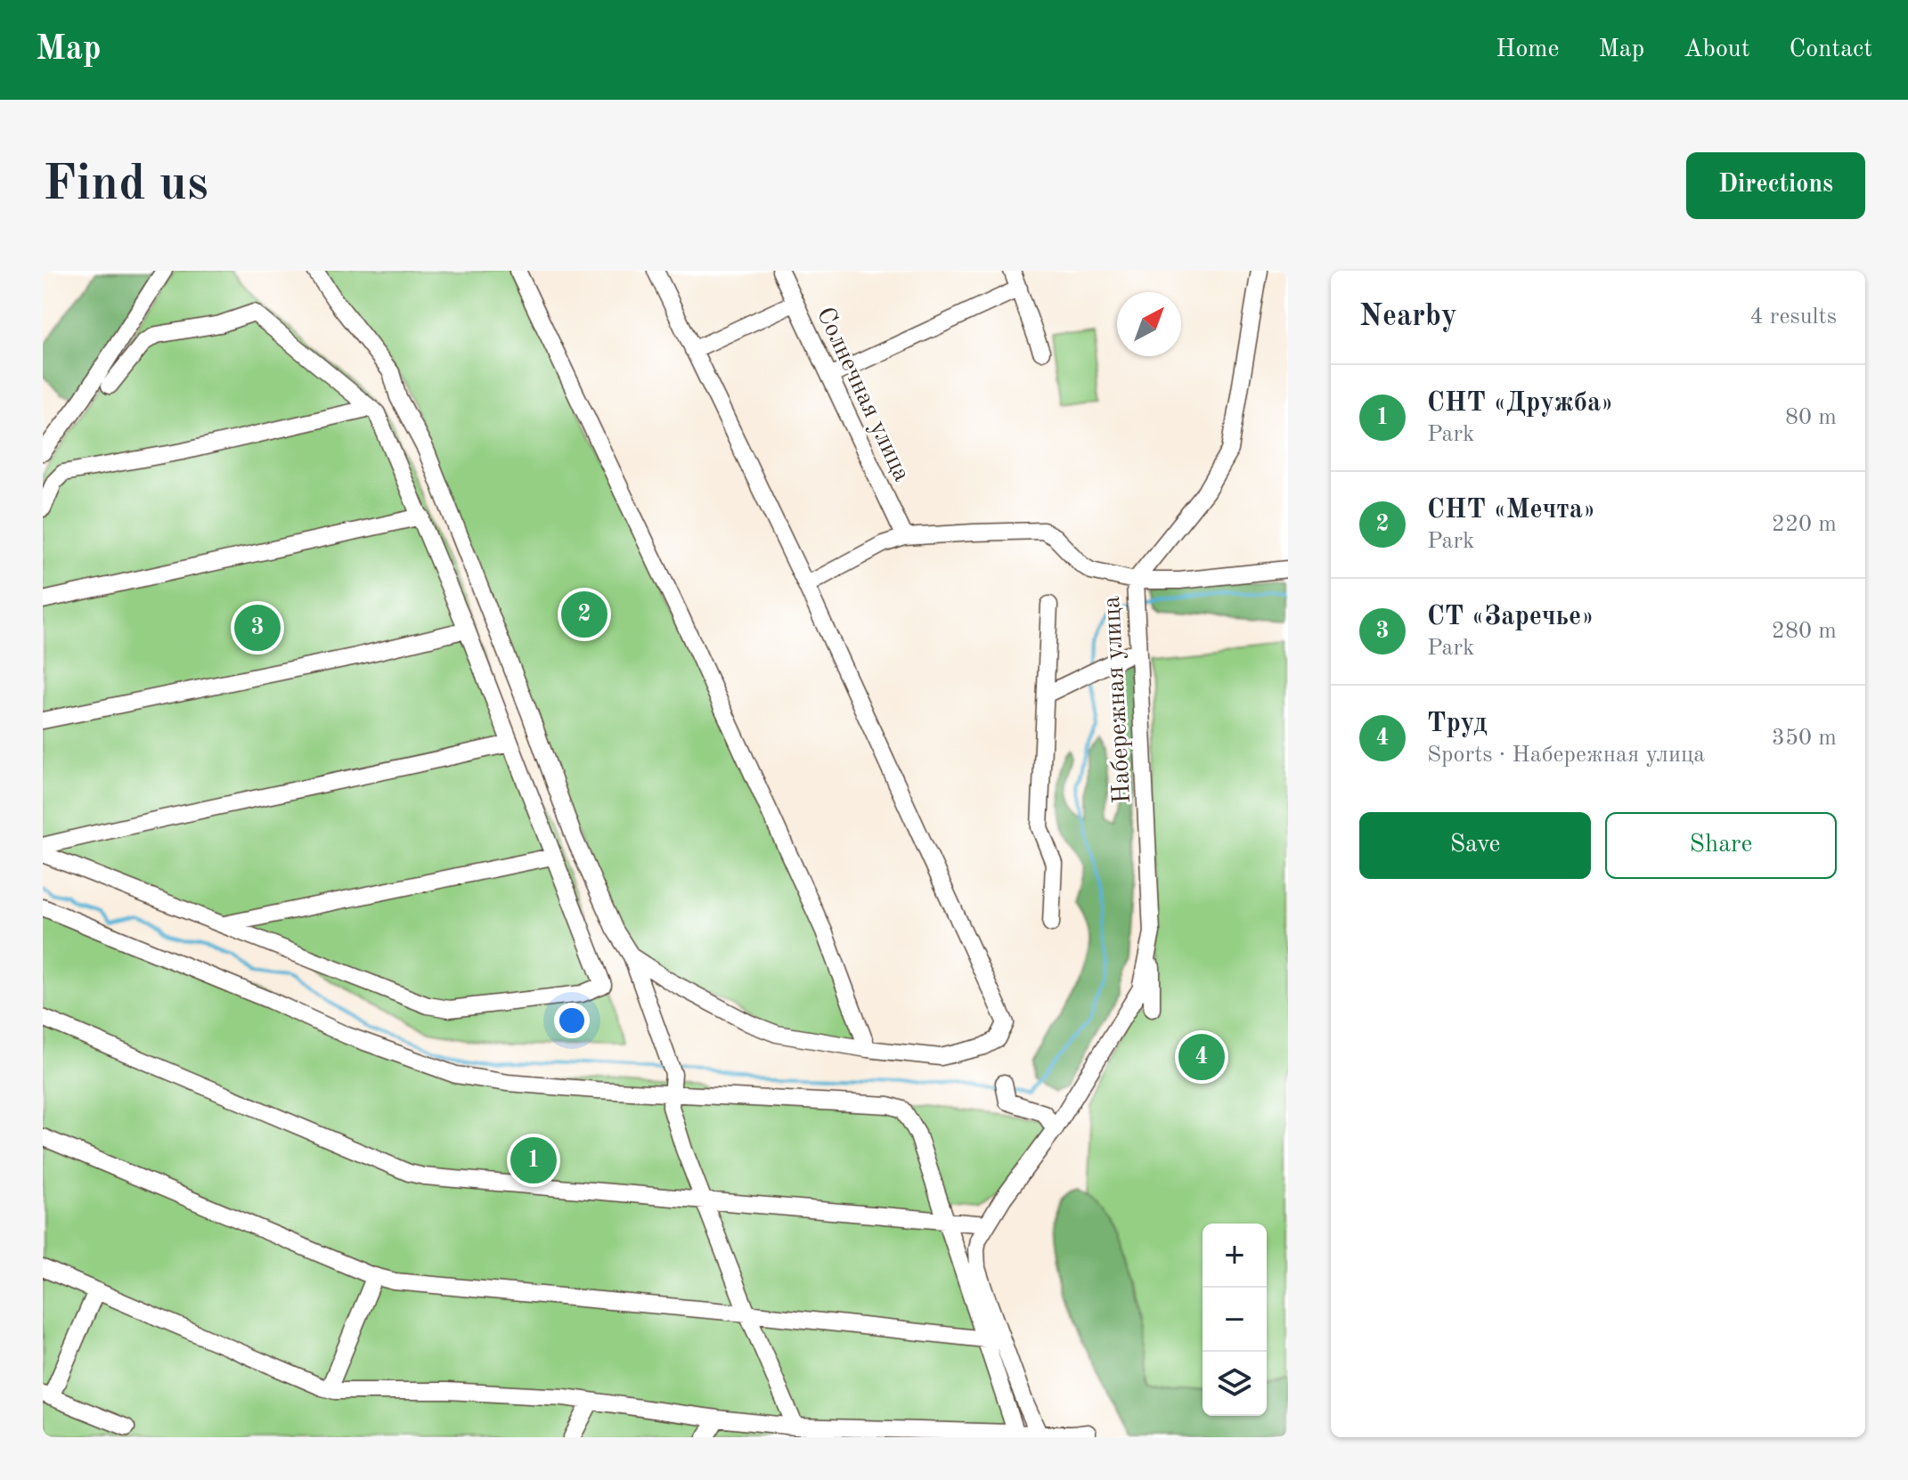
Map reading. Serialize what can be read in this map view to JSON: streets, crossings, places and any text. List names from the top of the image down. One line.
{"streets":{"street":["Солнечная улица","Набережная улица"]},"north":"top right","page":{"header":"Map","nav":["Home","Map","About","Contact"],"buttons":["Directions",["Save","Share"]],"title":"Find us","heading":["Nearby","4 results"],"list":[{"mark":"1","name":"СНТ «Дружба»","note":"Park","value":"80 m"},{"mark":"2","name":"СНТ «Мечта»","note":"Park","value":"220 m"},{"mark":"3","name":"СТ «Заречье»","note":"Park","value":"280 m"},{"mark":"4","name":"Труд","note":"Sports · Набережная улица","value":"350 m"}],"pins":["2","3","4","1"],"map_buttons":["+","−"]}}
